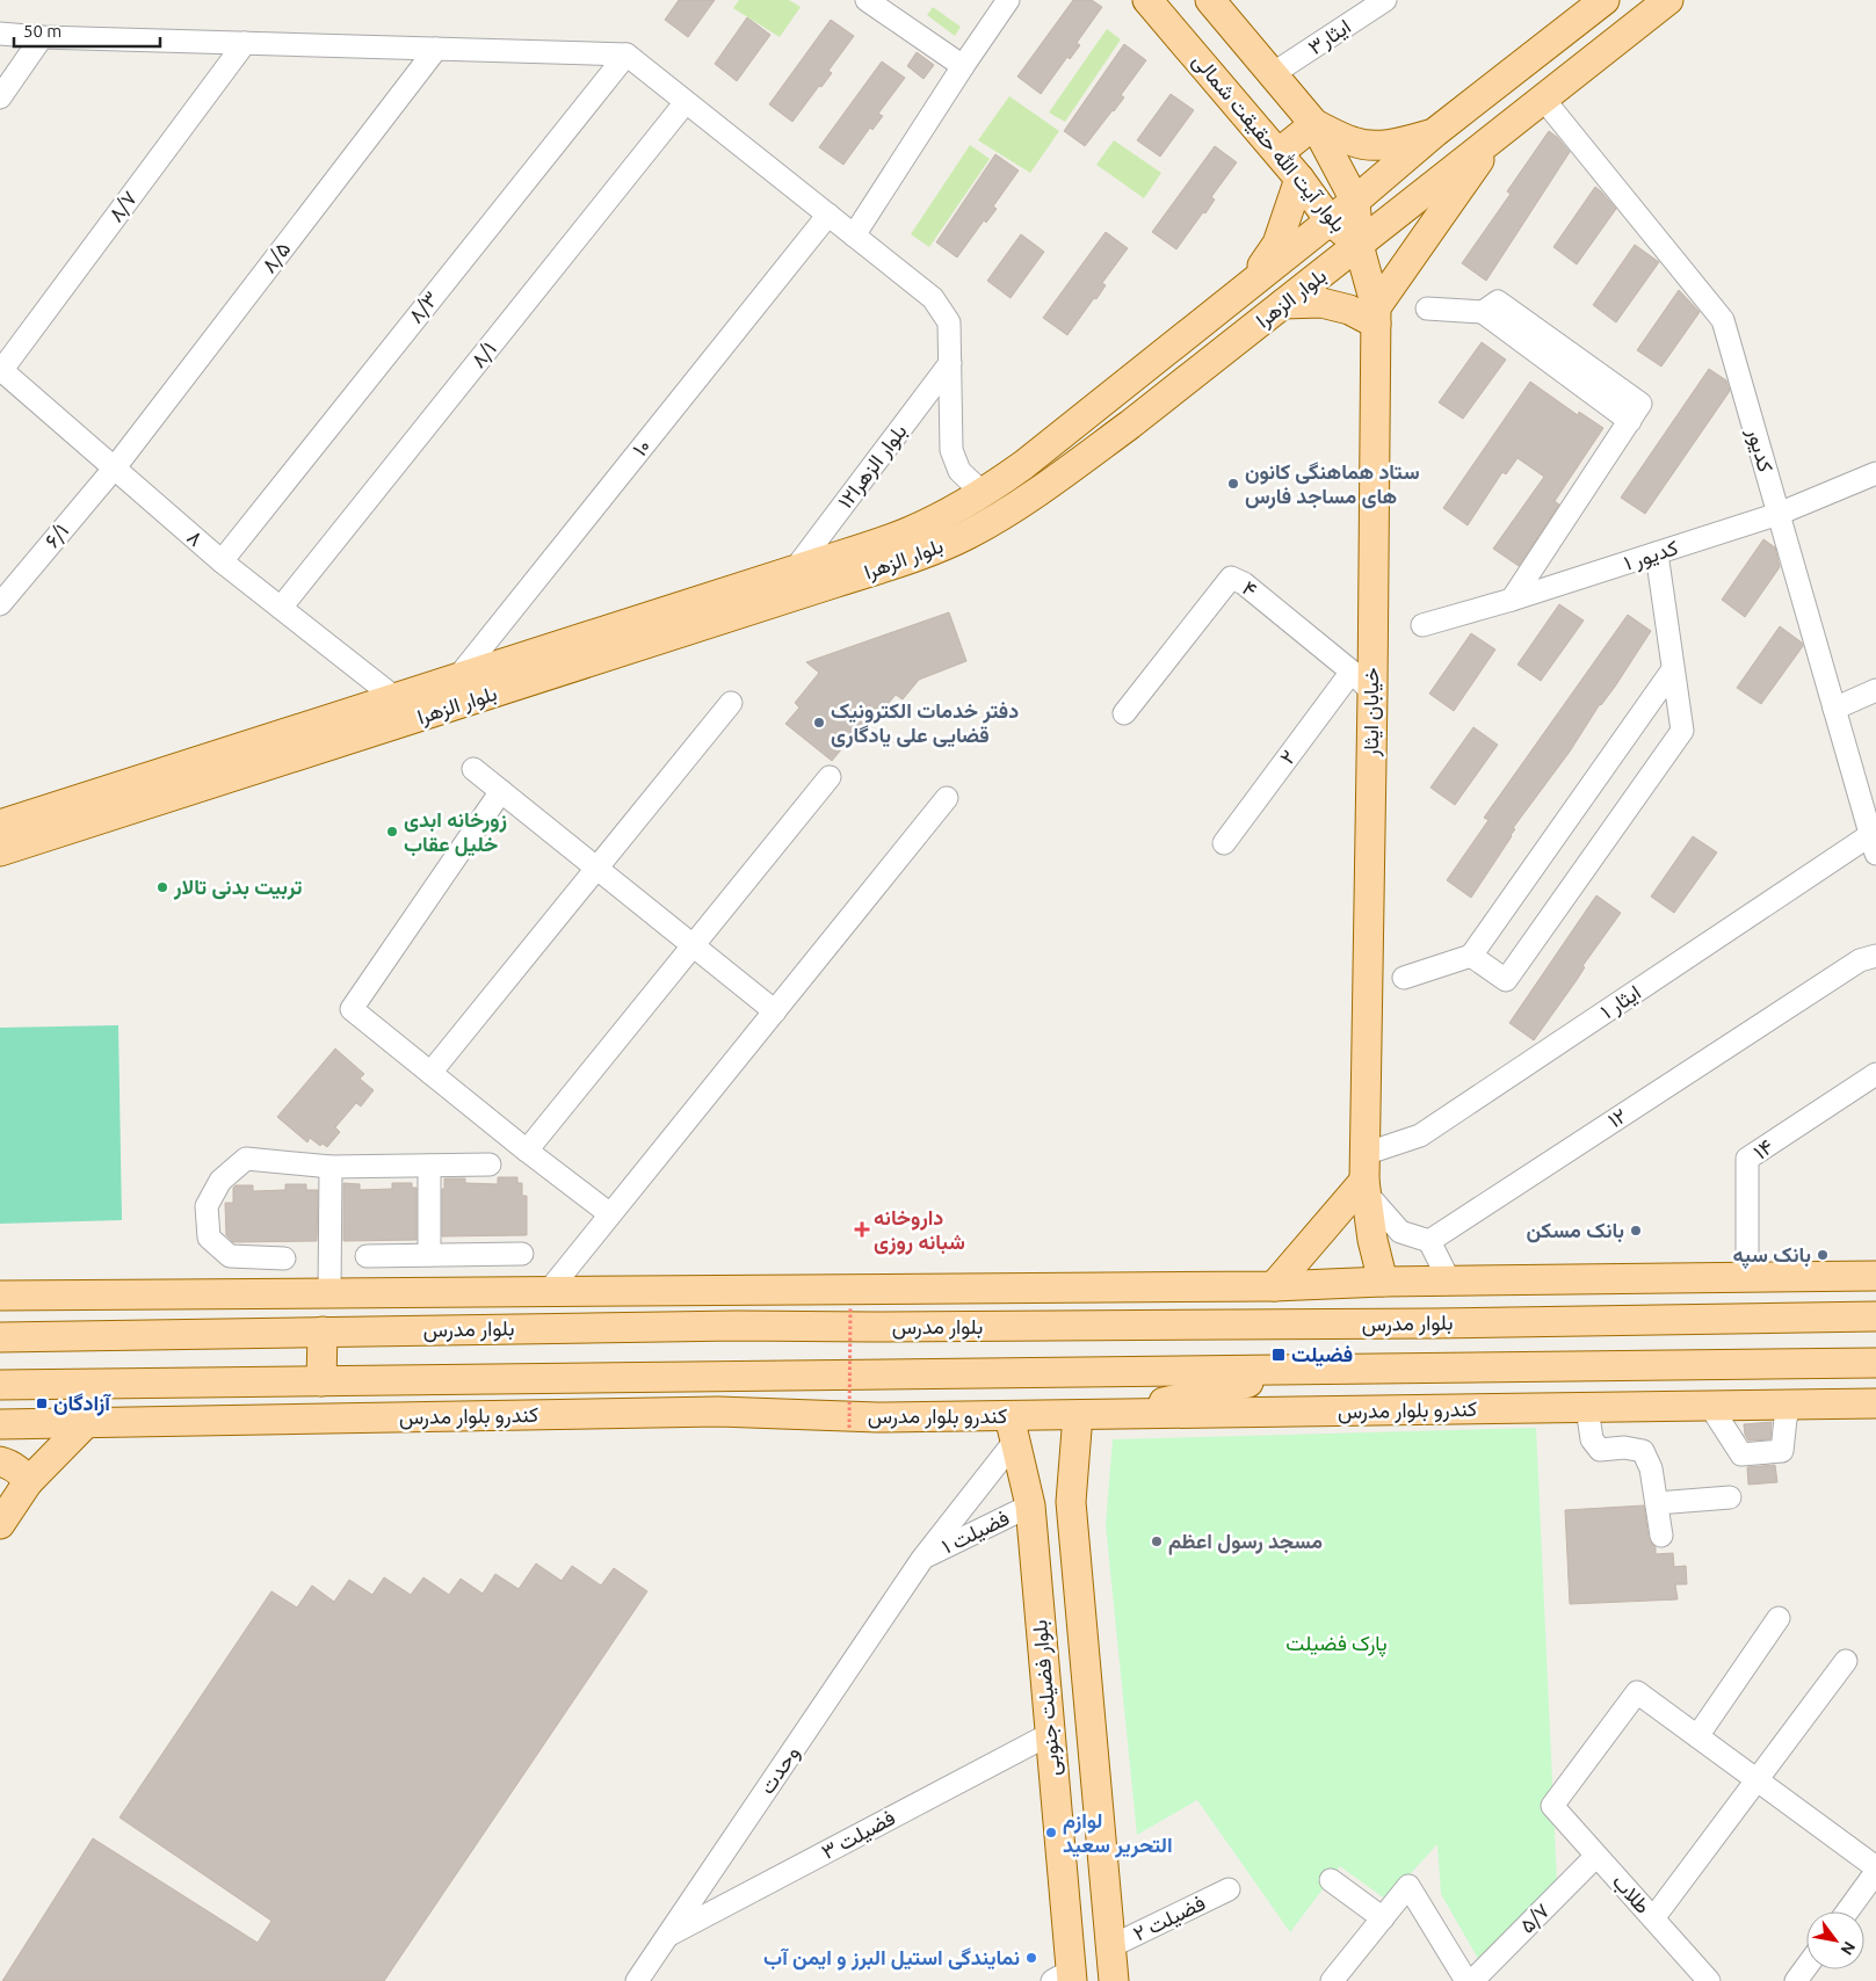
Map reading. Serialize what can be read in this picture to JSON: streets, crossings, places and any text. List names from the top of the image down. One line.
{"streets":{"main road":["بلوار آیت الله حقیقت شمالی","بلوار الزهرا","خیابان ایثار","بلوار مدرس","کندرو بلوار مدرس","بلوار فضیلت جنوبی"],"street":["ایثار۳","۸/۷","۸/۵","۸/۳","۸/۱","۱۰","کدیور","بلوار الزهرا۱۲","۶/۱","۸","کدیور ۱","۴","۲","ایثار ۱","۱۲","۱۴","فضیلت ۱","وحدت","فضیلت ۳","طلاب","فضیلت ۲","۵/۷"]},"crossings":[["ایثار۳","بلوار آیت الله حقیقت شمالی"],["بلوار آیت الله حقیقت شمالی","بلوار الزهرا"],["بلوار آیت الله حقیقت شمالی","خیابان ایثار"],["۸/۷","۸"],["۸/۵","۶/۱"],["۸/۵","۸"],["بلوار الزهرا","۱۰"],["بلوار الزهرا","کدیور"],["بلوار الزهرا","بلوار الزهرا۱۲"],["بلوار الزهرا","۸"],["بلوار الزهرا","خیابان ایثار"],["۸/۳","۸"],["۸/۱","۸"],["کدیور","کدیور ۱"],["کدیور","ایثار ۱"],["۶/۱","۸"],["۴","خیابان ایثار"],["۴","۲"],["خیابان ایثار","ایثار ۱"],["کندرو بلوار مدرس","بلوار فضیلت جنوبی"],["کندرو بلوار مدرس","وحدت"],["فضیلت ۱","بلوار فضیلت جنوبی"],["فضیلت ۱","وحدت"],["بلوار فضیلت جنوبی","وحدت"],["بلوار فضیلت جنوبی","فضیلت ۳"],["بلوار فضیلت جنوبی","فضیلت ۲"],["وحدت","فضیلت ۳"],["طلاب","۵/۷"]],"parks":["پارک فضیلت"],"places":{"other":["ستاد هماهنگی کانون های مساجد فارس","دفتر خدمات الکترونیک قضایی علی یادگاری","زورخانه ابدی خلیل عقاب","تربیت بدنی تالار","بانک مسکن","بانک سپه","مسجد رسول اعظم","لوازم التحریر سعید","نمایندگی استيل البرز و ایمن آب"],"health":["داروخانه شبانه روزی"],"transit":["فضیلت","آزادگان"]},"scale_bar":"50 m","north":"bottom right"}
